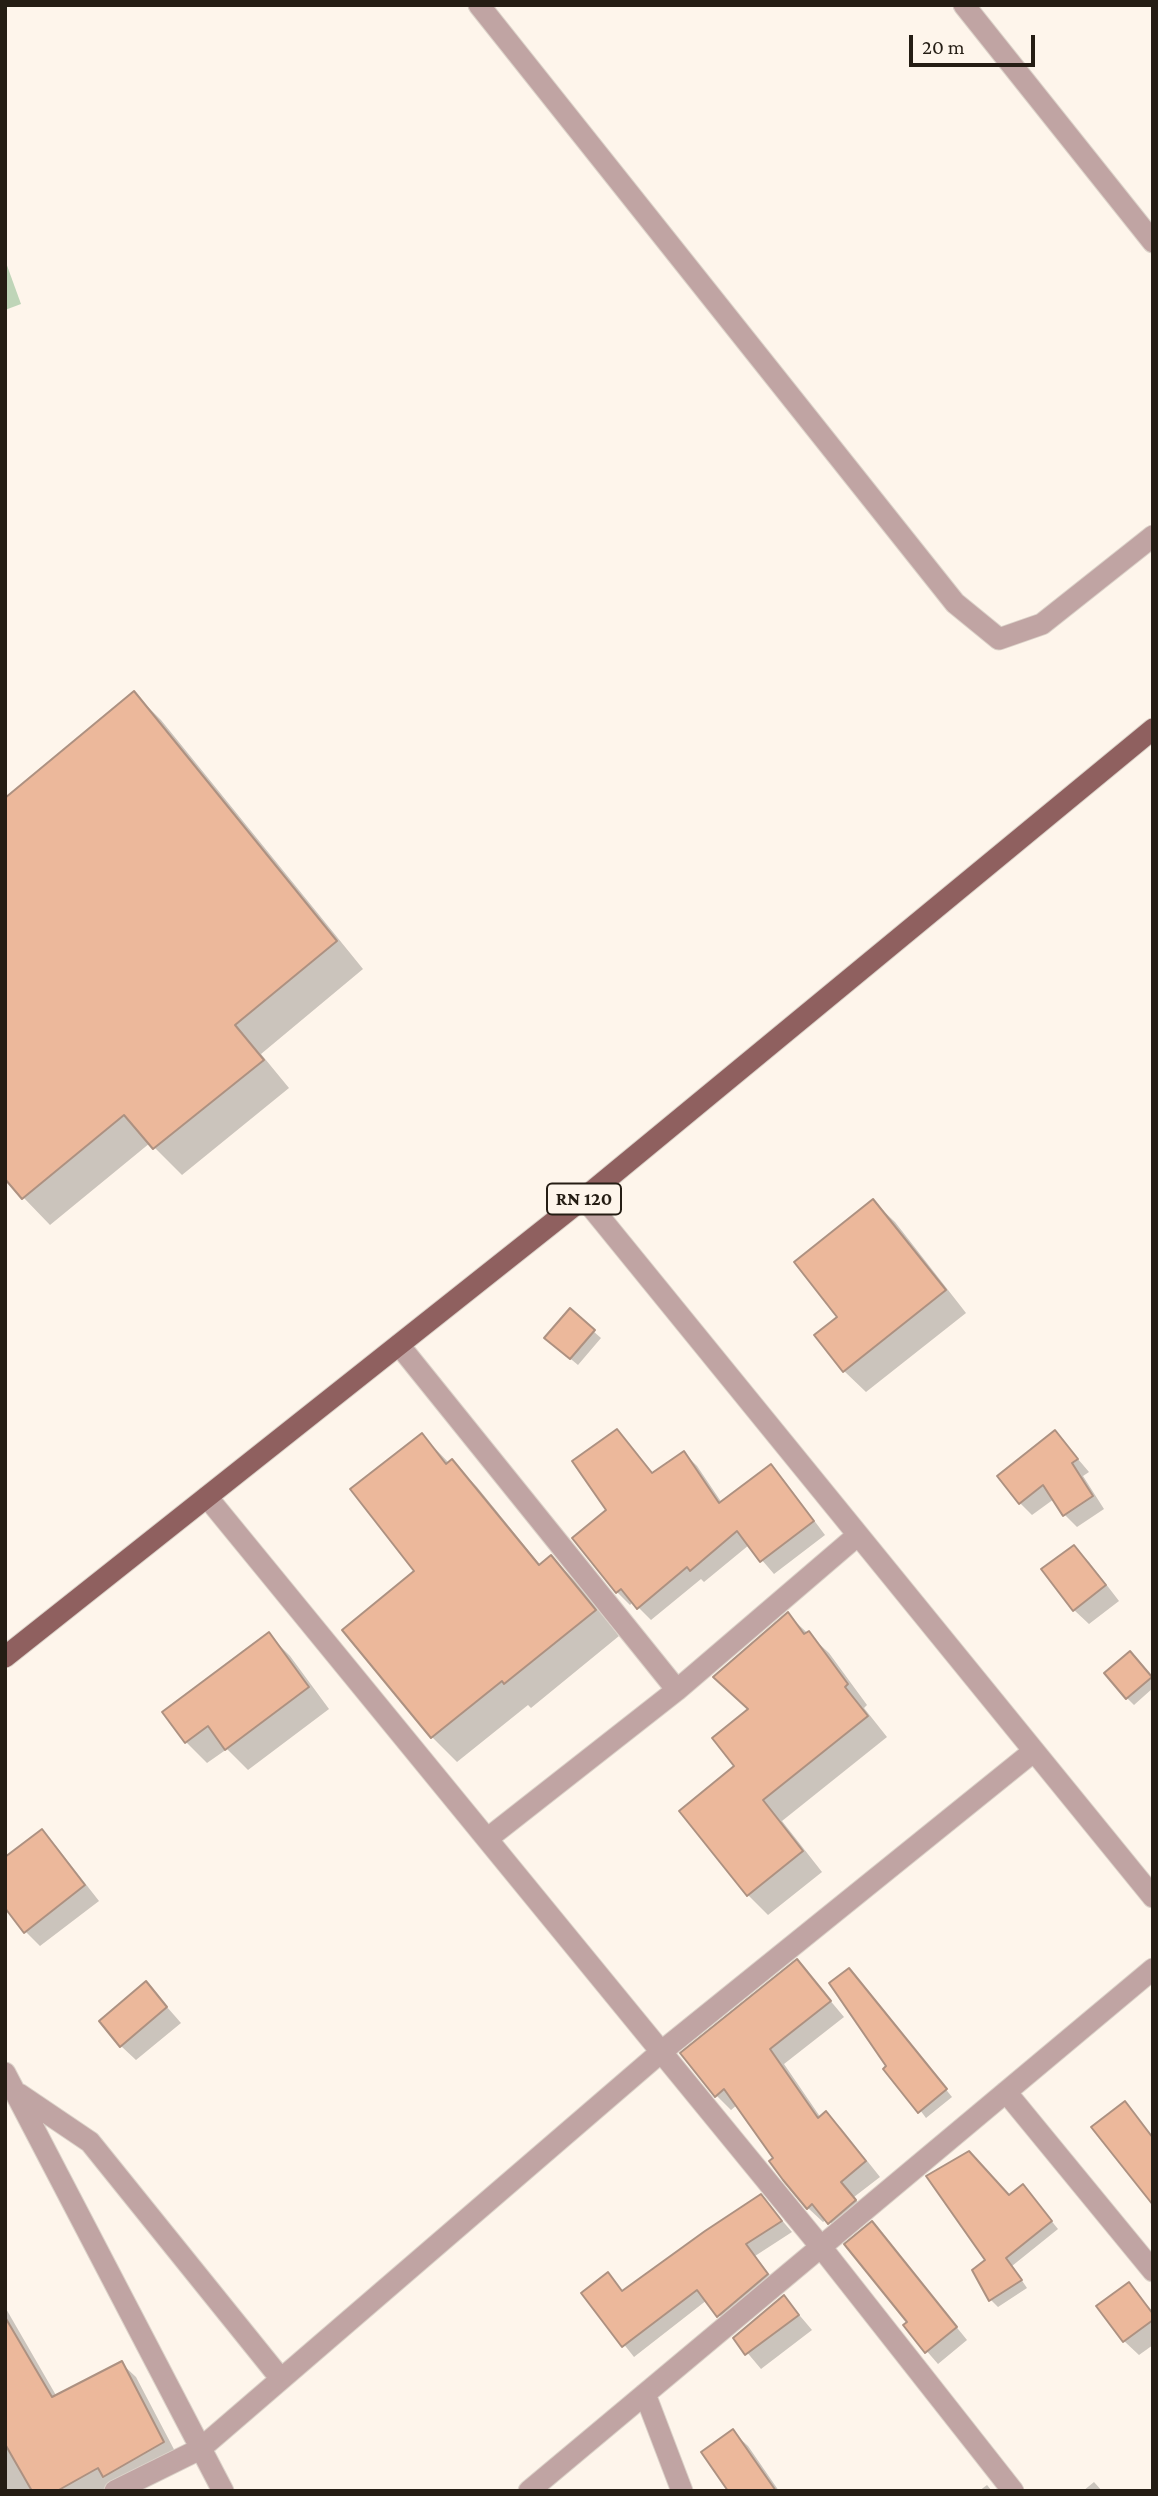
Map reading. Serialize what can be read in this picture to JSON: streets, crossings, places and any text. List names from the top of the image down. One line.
{"streets":{"main road":["RN 120"]},"scale_bar":"20 m"}
